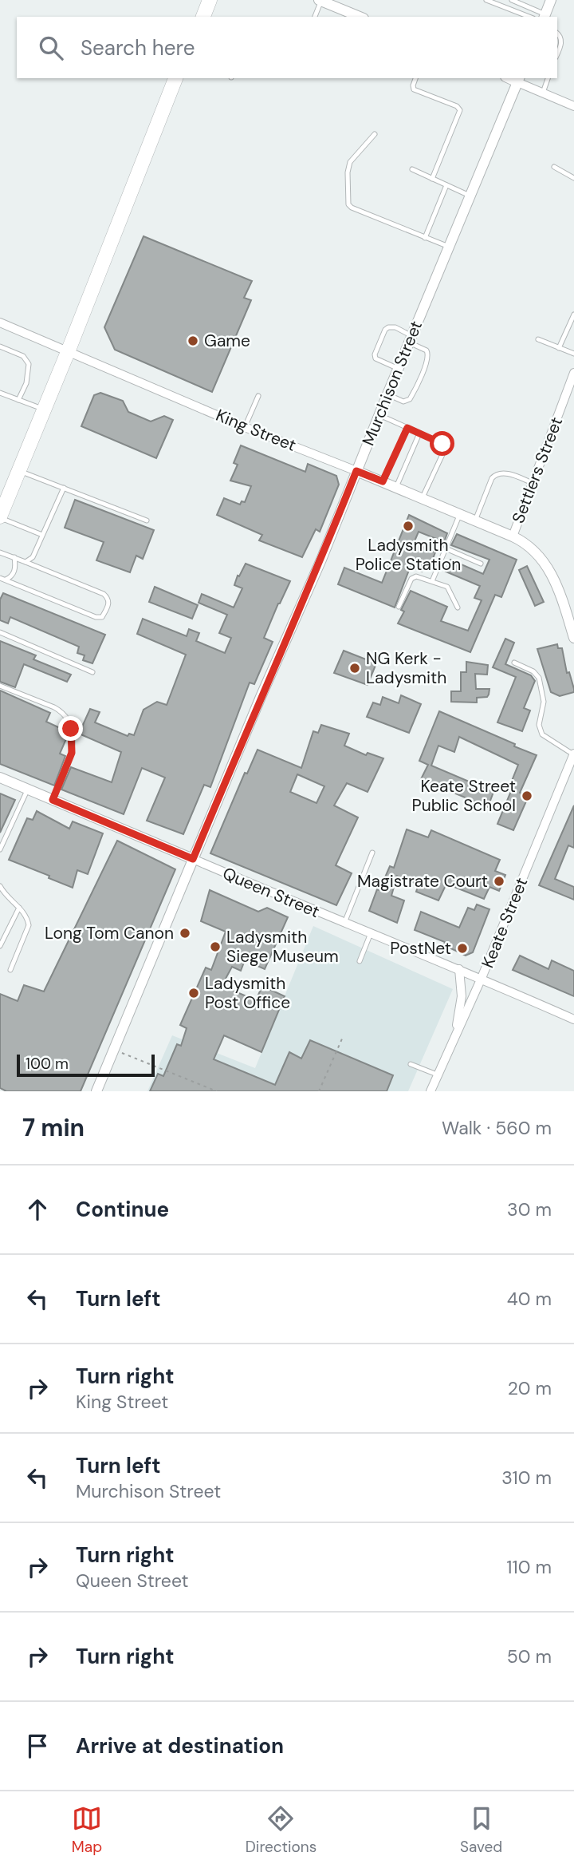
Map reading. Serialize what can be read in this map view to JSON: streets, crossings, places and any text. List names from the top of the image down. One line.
{"streets":{"street":["Murchison Street","King Street","Settlers Street","Queen Street","Keate Street"]},"crossings":[["Murchison Street","King Street"],["Murchison Street","Queen Street"],["King Street","Settlers Street"],["Queen Street","Keate Street"]],"places":["Game","Ladysmith Police Station","NG Kerk - Ladysmith","Keate Street Public School","Magistrate Court","Long Tom Canon","Ladysmith Siege Museum","PostNet","Ladysmith Post Office"],"scale_bar":"100 m","page":{"search":"Search here","scale":"100 m","heading":["7 min","Walk · 560 m"],"list":[["Continue","30 m"],["Turn left","40 m"],["Turn right","King Street","20 m"],["Turn left","Murchison Street","310 m"],["Turn right","Queen Street","110 m"],["Turn right","50 m"],"Arrive at destination"],"nav":["Map","Directions","Saved"]}}
